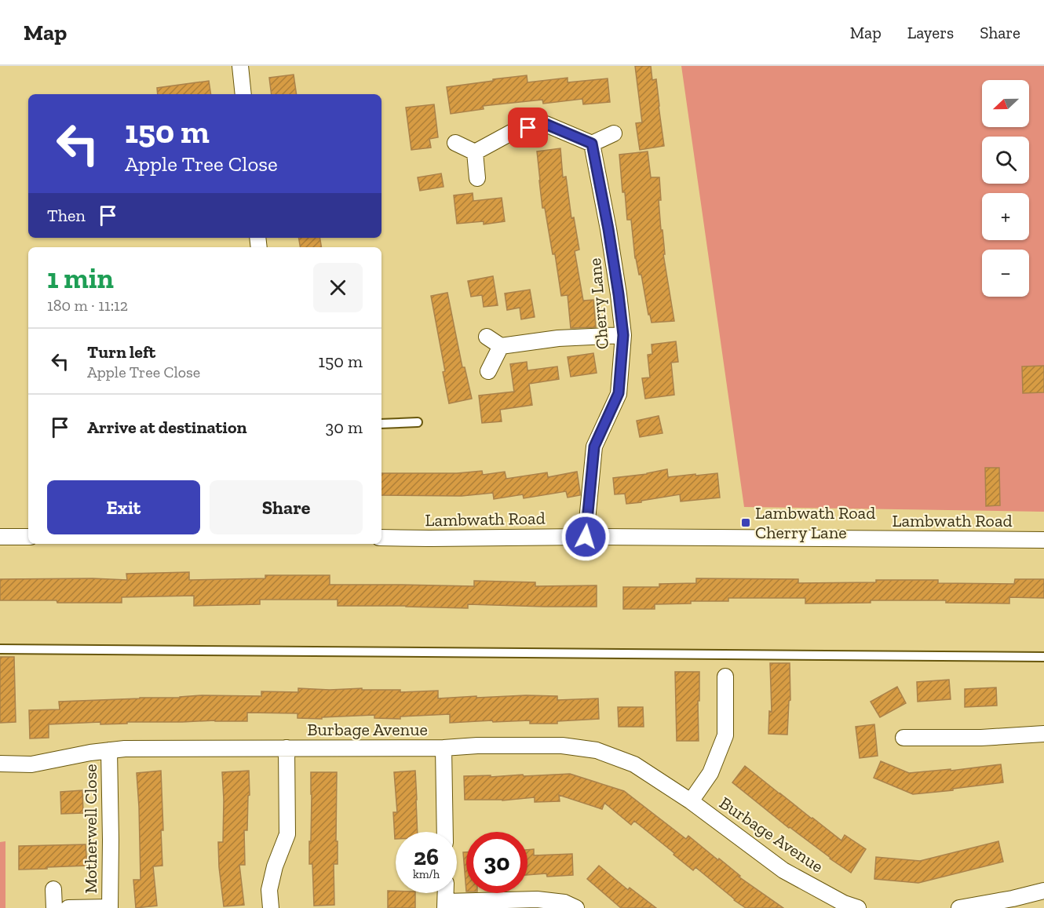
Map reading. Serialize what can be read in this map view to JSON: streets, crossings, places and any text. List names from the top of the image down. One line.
{"streets":{"street":["Cherry Lane","Lambwath Road","Burbage Avenue","Motherwell Close"]},"crossings":[["Cherry Lane","Lambwath Road"],["Burbage Avenue","Motherwell Close"]],"places":{"transit":["Lambwath Road Cherry Lane"]},"north":"left","page":{"header":"Map","nav":["Map","Layers","Share"],"map_buttons":["+","−"],"turn":["150 m","Apple Tree Close"],"then":"Then","heading":["1 min","180 m · 11:12"],"list":[{"name":"Turn left","note":"Apple Tree Close","value":"150 m"},{"name":"Arrive at destination","value":"30 m"}],"buttons":["Exit","Share"],"speed":"26 km/h","limit":"30"}}
